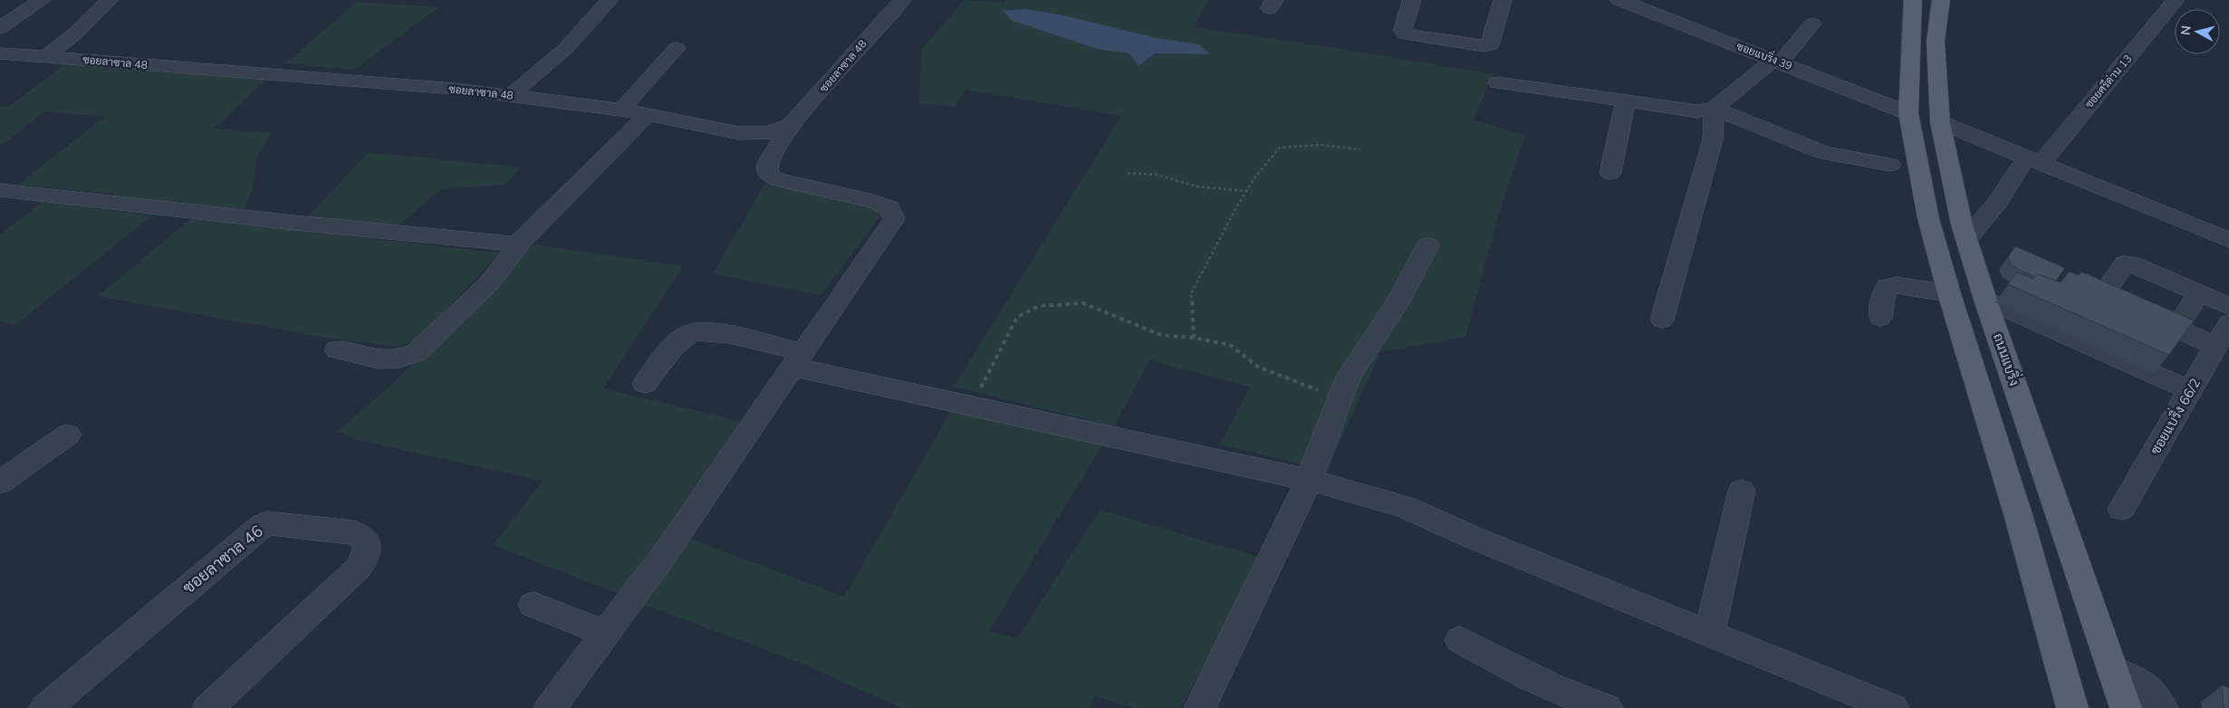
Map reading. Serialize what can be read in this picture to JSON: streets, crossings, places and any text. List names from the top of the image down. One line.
{"streets":{"main road":["ถนนแบริ่ง"],"street":["ซอยแบริ่ง 39","ซอยลาซาล 48","ซอยศรีด่าน 13","ซอยแบริ่ง 66/2","ซอยลาซาล 46"]},"crossings":[["ซอยศรีด่าน 13","ถนนแบริ่ง"]],"north":"left"}
